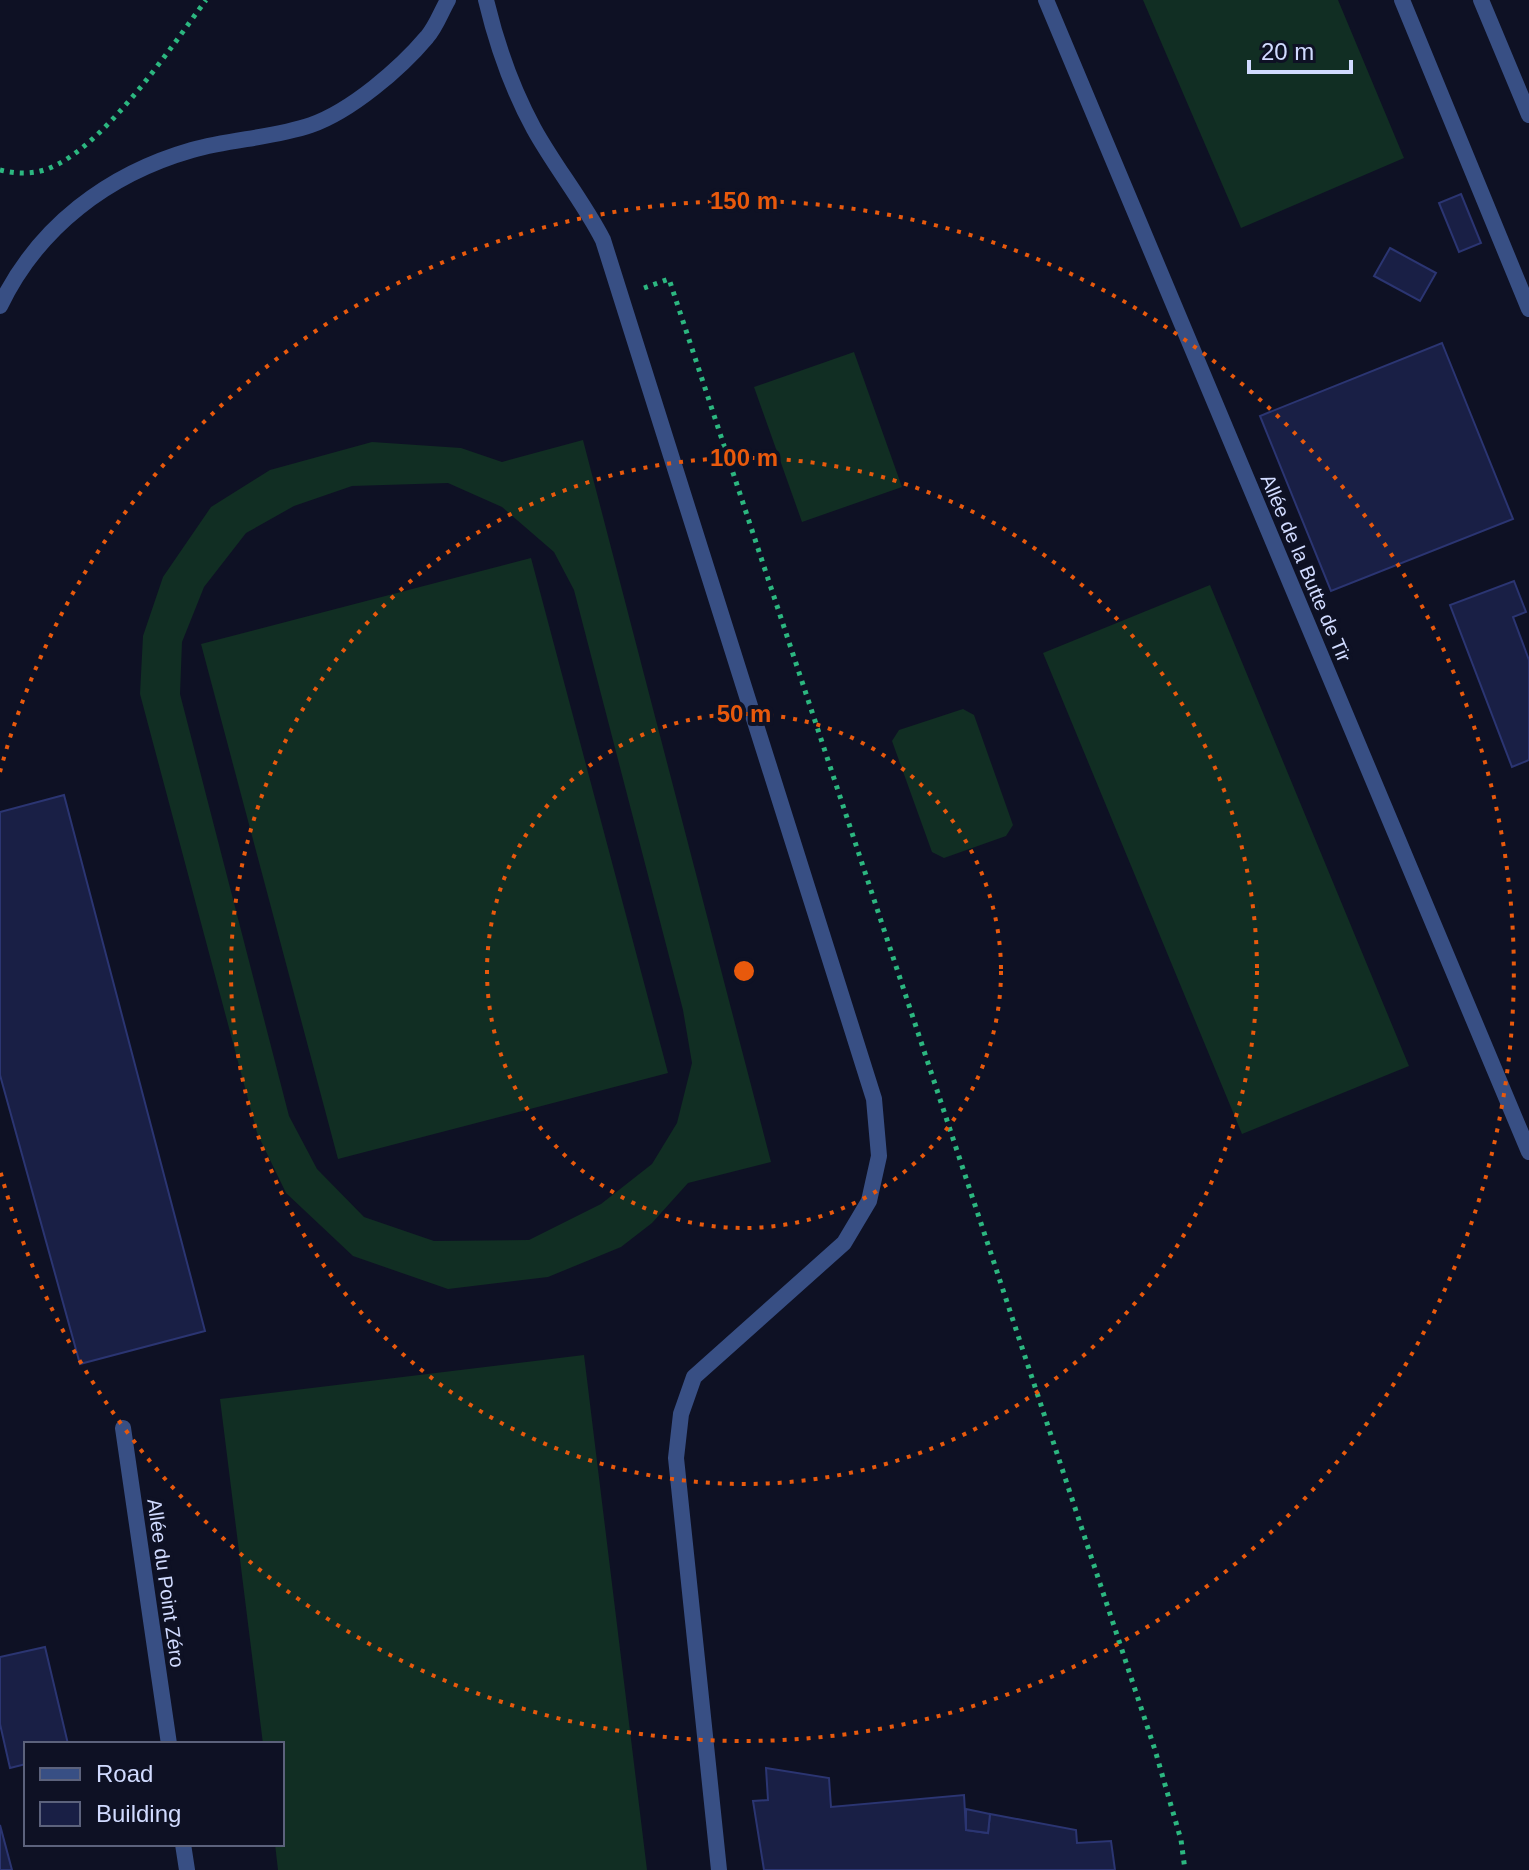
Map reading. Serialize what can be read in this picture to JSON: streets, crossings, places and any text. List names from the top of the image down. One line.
{"streets":{"street":["Allée de la Butte de Tir","Allée du Point Zéro"]},"legend":["Road","Building"],"scale_bar":"20 m","rings":["150 m","100 m","50 m"]}
